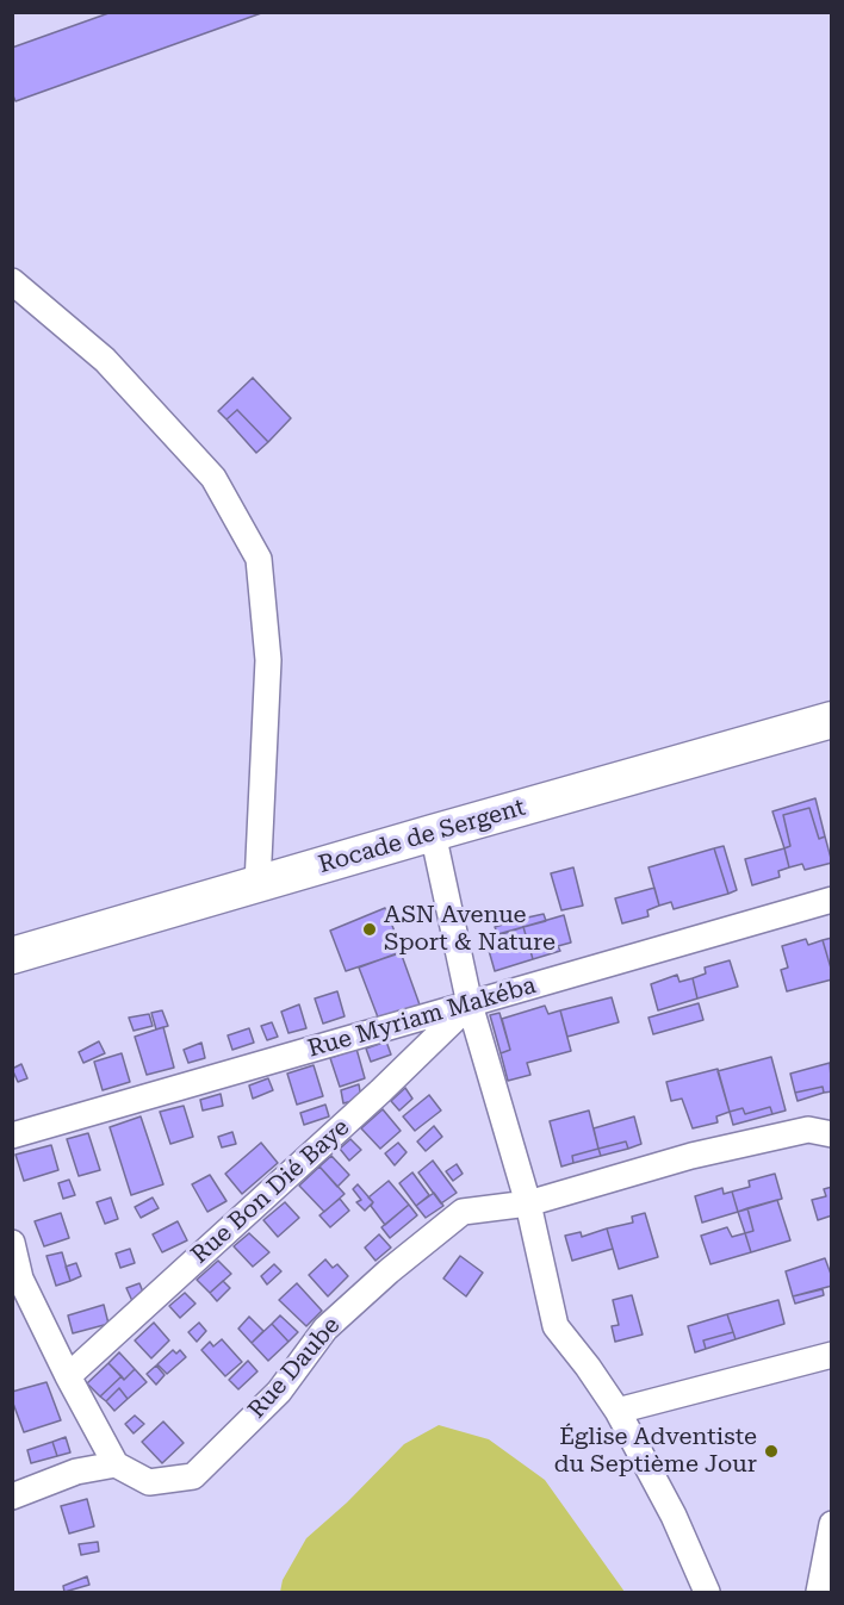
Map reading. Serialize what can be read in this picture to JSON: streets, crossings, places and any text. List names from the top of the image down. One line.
{"streets":{"main road":["Rocade de Sergent"],"street":["Rue Myriam Makéba","Rue Bon Dié Baye","Rue Daube"]},"crossings":[["Rue Myriam Makéba","Rue Bon Dié Baye"]],"places":["ASN Avenue Sport & Nature","Église Adventiste du Septième Jour"]}
